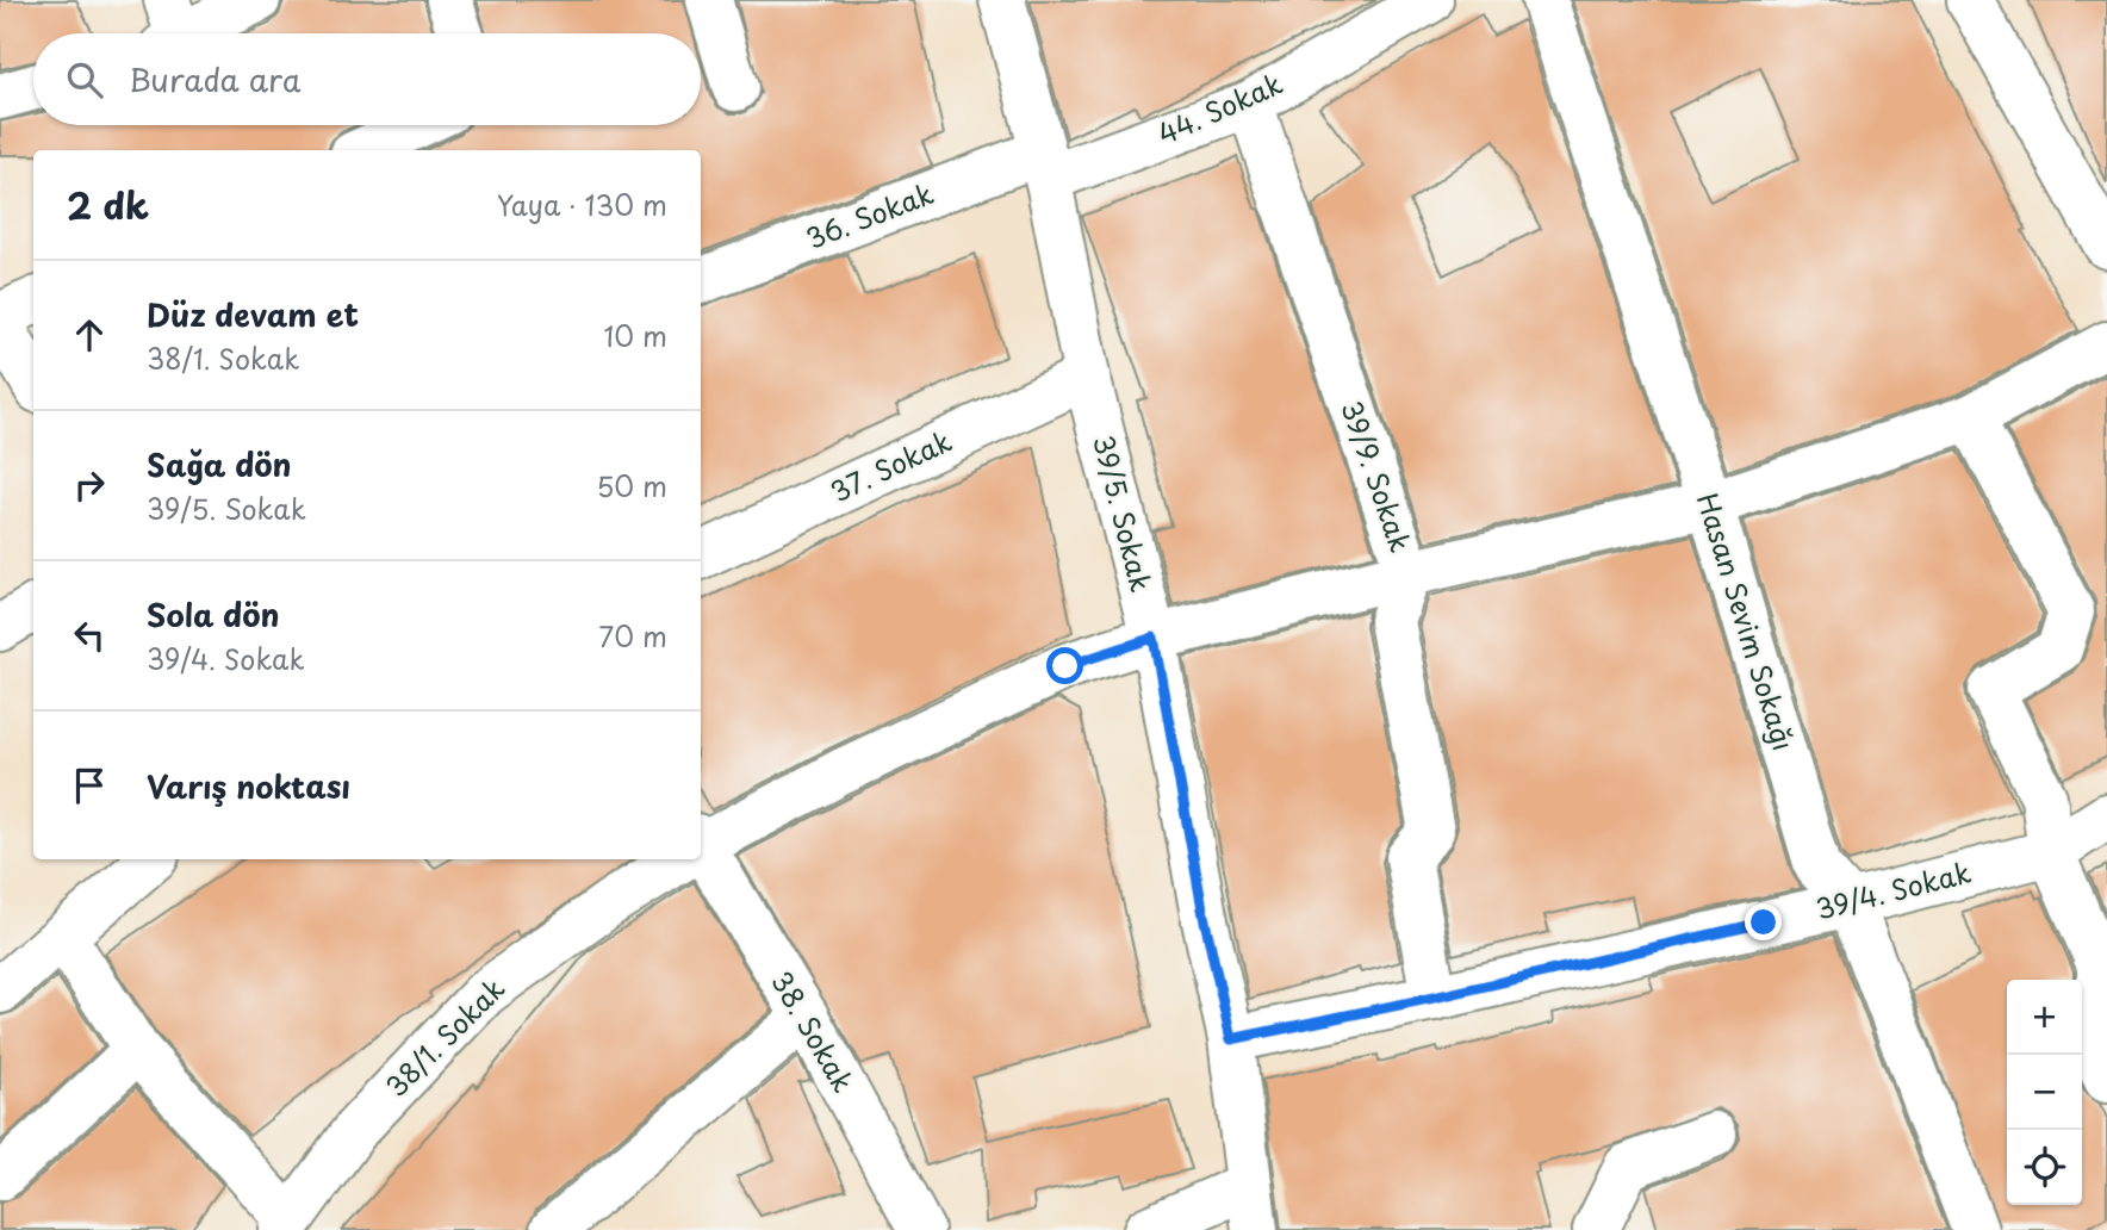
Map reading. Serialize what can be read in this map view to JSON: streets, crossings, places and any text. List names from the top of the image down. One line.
{"streets":{"street":["44. Sokak","36. Sokak","37. Sokak","39/9. Sokak","39/5. Sokak","Hasan Sevim Sokağı","39/4. Sokak","38. Sokak","38/1. Sokak"]},"crossings":[["44. Sokak","36. Sokak"],["44. Sokak","39/9. Sokak"],["44. Sokak","39/5. Sokak"],["36. Sokak","39/5. Sokak"],["37. Sokak","39/5. Sokak"],["39/9. Sokak","39/4. Sokak"],["39/9. Sokak","38/1. Sokak"],["39/5. Sokak","39/4. Sokak"],["39/5. Sokak","38/1. Sokak"],["Hasan Sevim Sokağı","39/4. Sokak"],["Hasan Sevim Sokağı","38/1. Sokak"]],"page":{"search":"Burada ara","heading":["2 dk","Yaya · 130 m"],"list":[["Düz devam et","38/1. Sokak","10 m"],["Sağa dön","39/5. Sokak","50 m"],["Sola dön","39/4. Sokak","70 m"],"Varış noktası"],"map_buttons":["+","−"]}}
